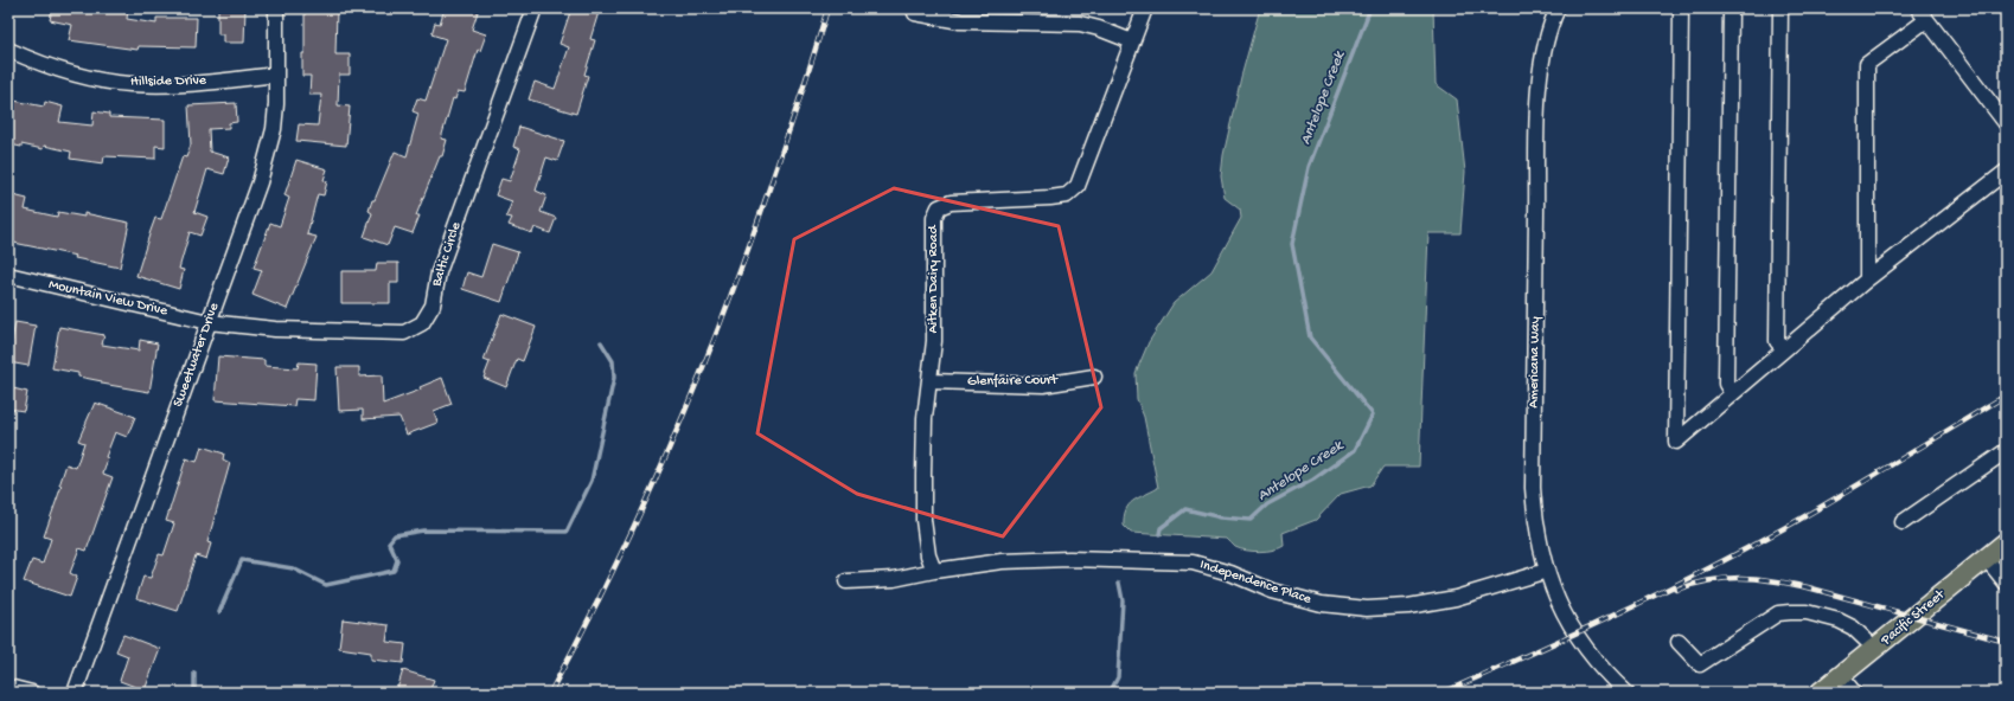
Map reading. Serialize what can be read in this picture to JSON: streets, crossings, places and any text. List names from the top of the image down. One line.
{"streets":{"main road":["Pacific Street"],"street":["Hillside Drive","Baltic Circle","Aitken Dairy Road","Mountain View Drive","Sweetwater Drive","Americana Way","Glenfaire Court","Independence Place"]},"crossings":[["Hillside Drive","Sweetwater Drive"],["Baltic Circle","Mountain View Drive"],["Baltic Circle","Sweetwater Drive"],["Aitken Dairy Road","Glenfaire Court"],["Aitken Dairy Road","Independence Place"],["Mountain View Drive","Sweetwater Drive"],["Americana Way","Independence Place"]],"water":["Antelope Creek"]}
